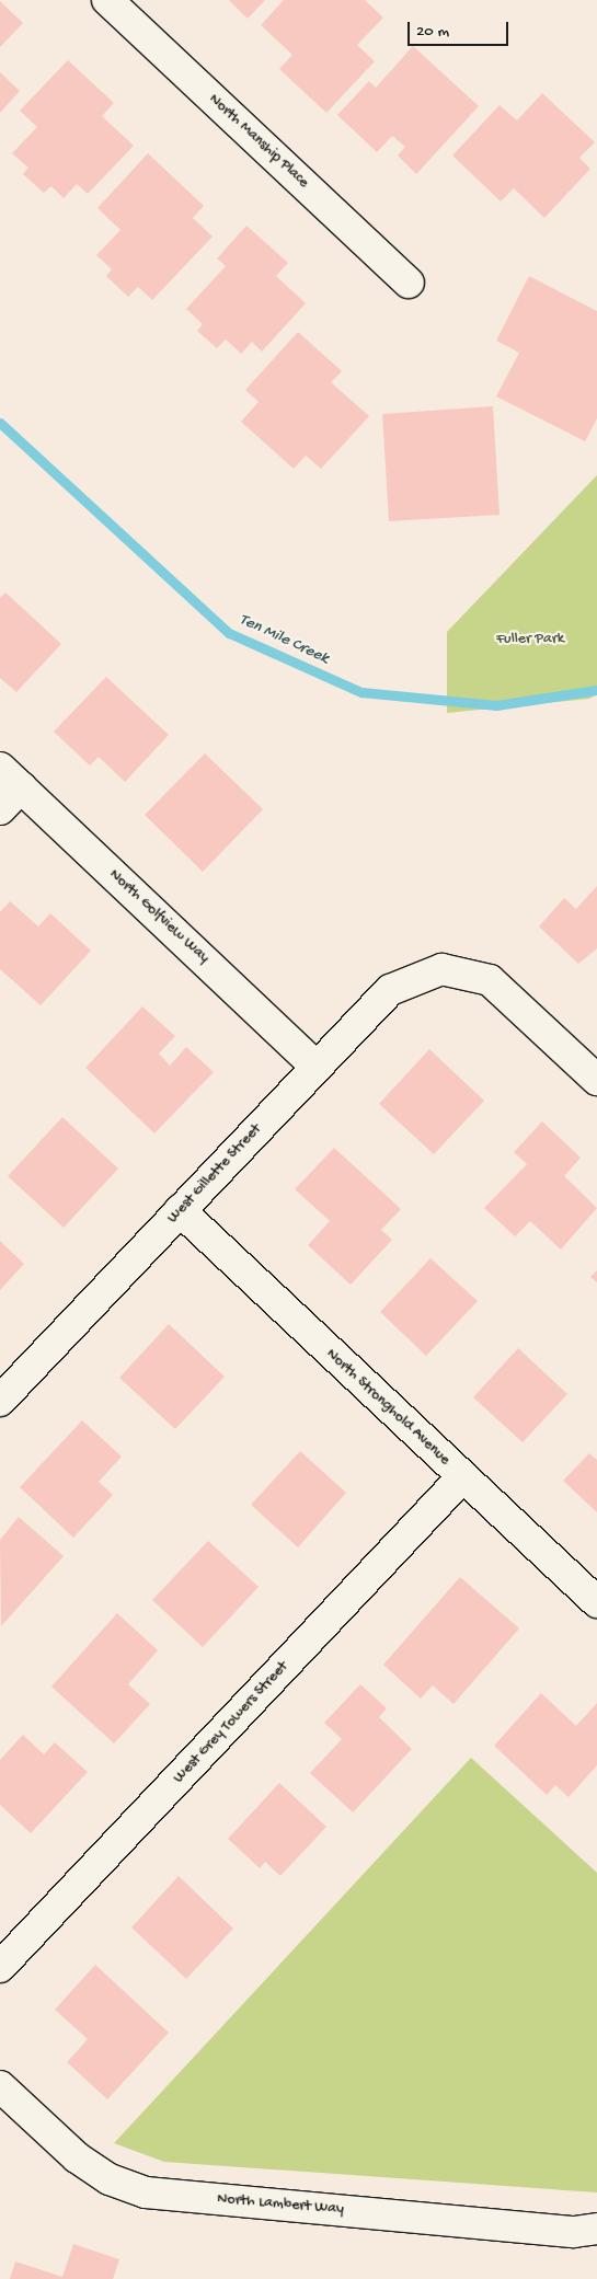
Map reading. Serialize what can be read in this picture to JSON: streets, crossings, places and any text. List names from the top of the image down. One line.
{"streets":{"street":["North Manship Place","North Golfview Way","West Gillette Street","North Stronghold Avenue","West Grey Towers Street","North Lambert Way"]},"crossings":[["North Golfview Way","West Gillette Street"],["West Gillette Street","North Stronghold Avenue"],["North Stronghold Avenue","West Grey Towers Street"]],"water":["Ten Mile Creek"],"parks":["Fuller Park"],"scale_bar":"20 m"}
